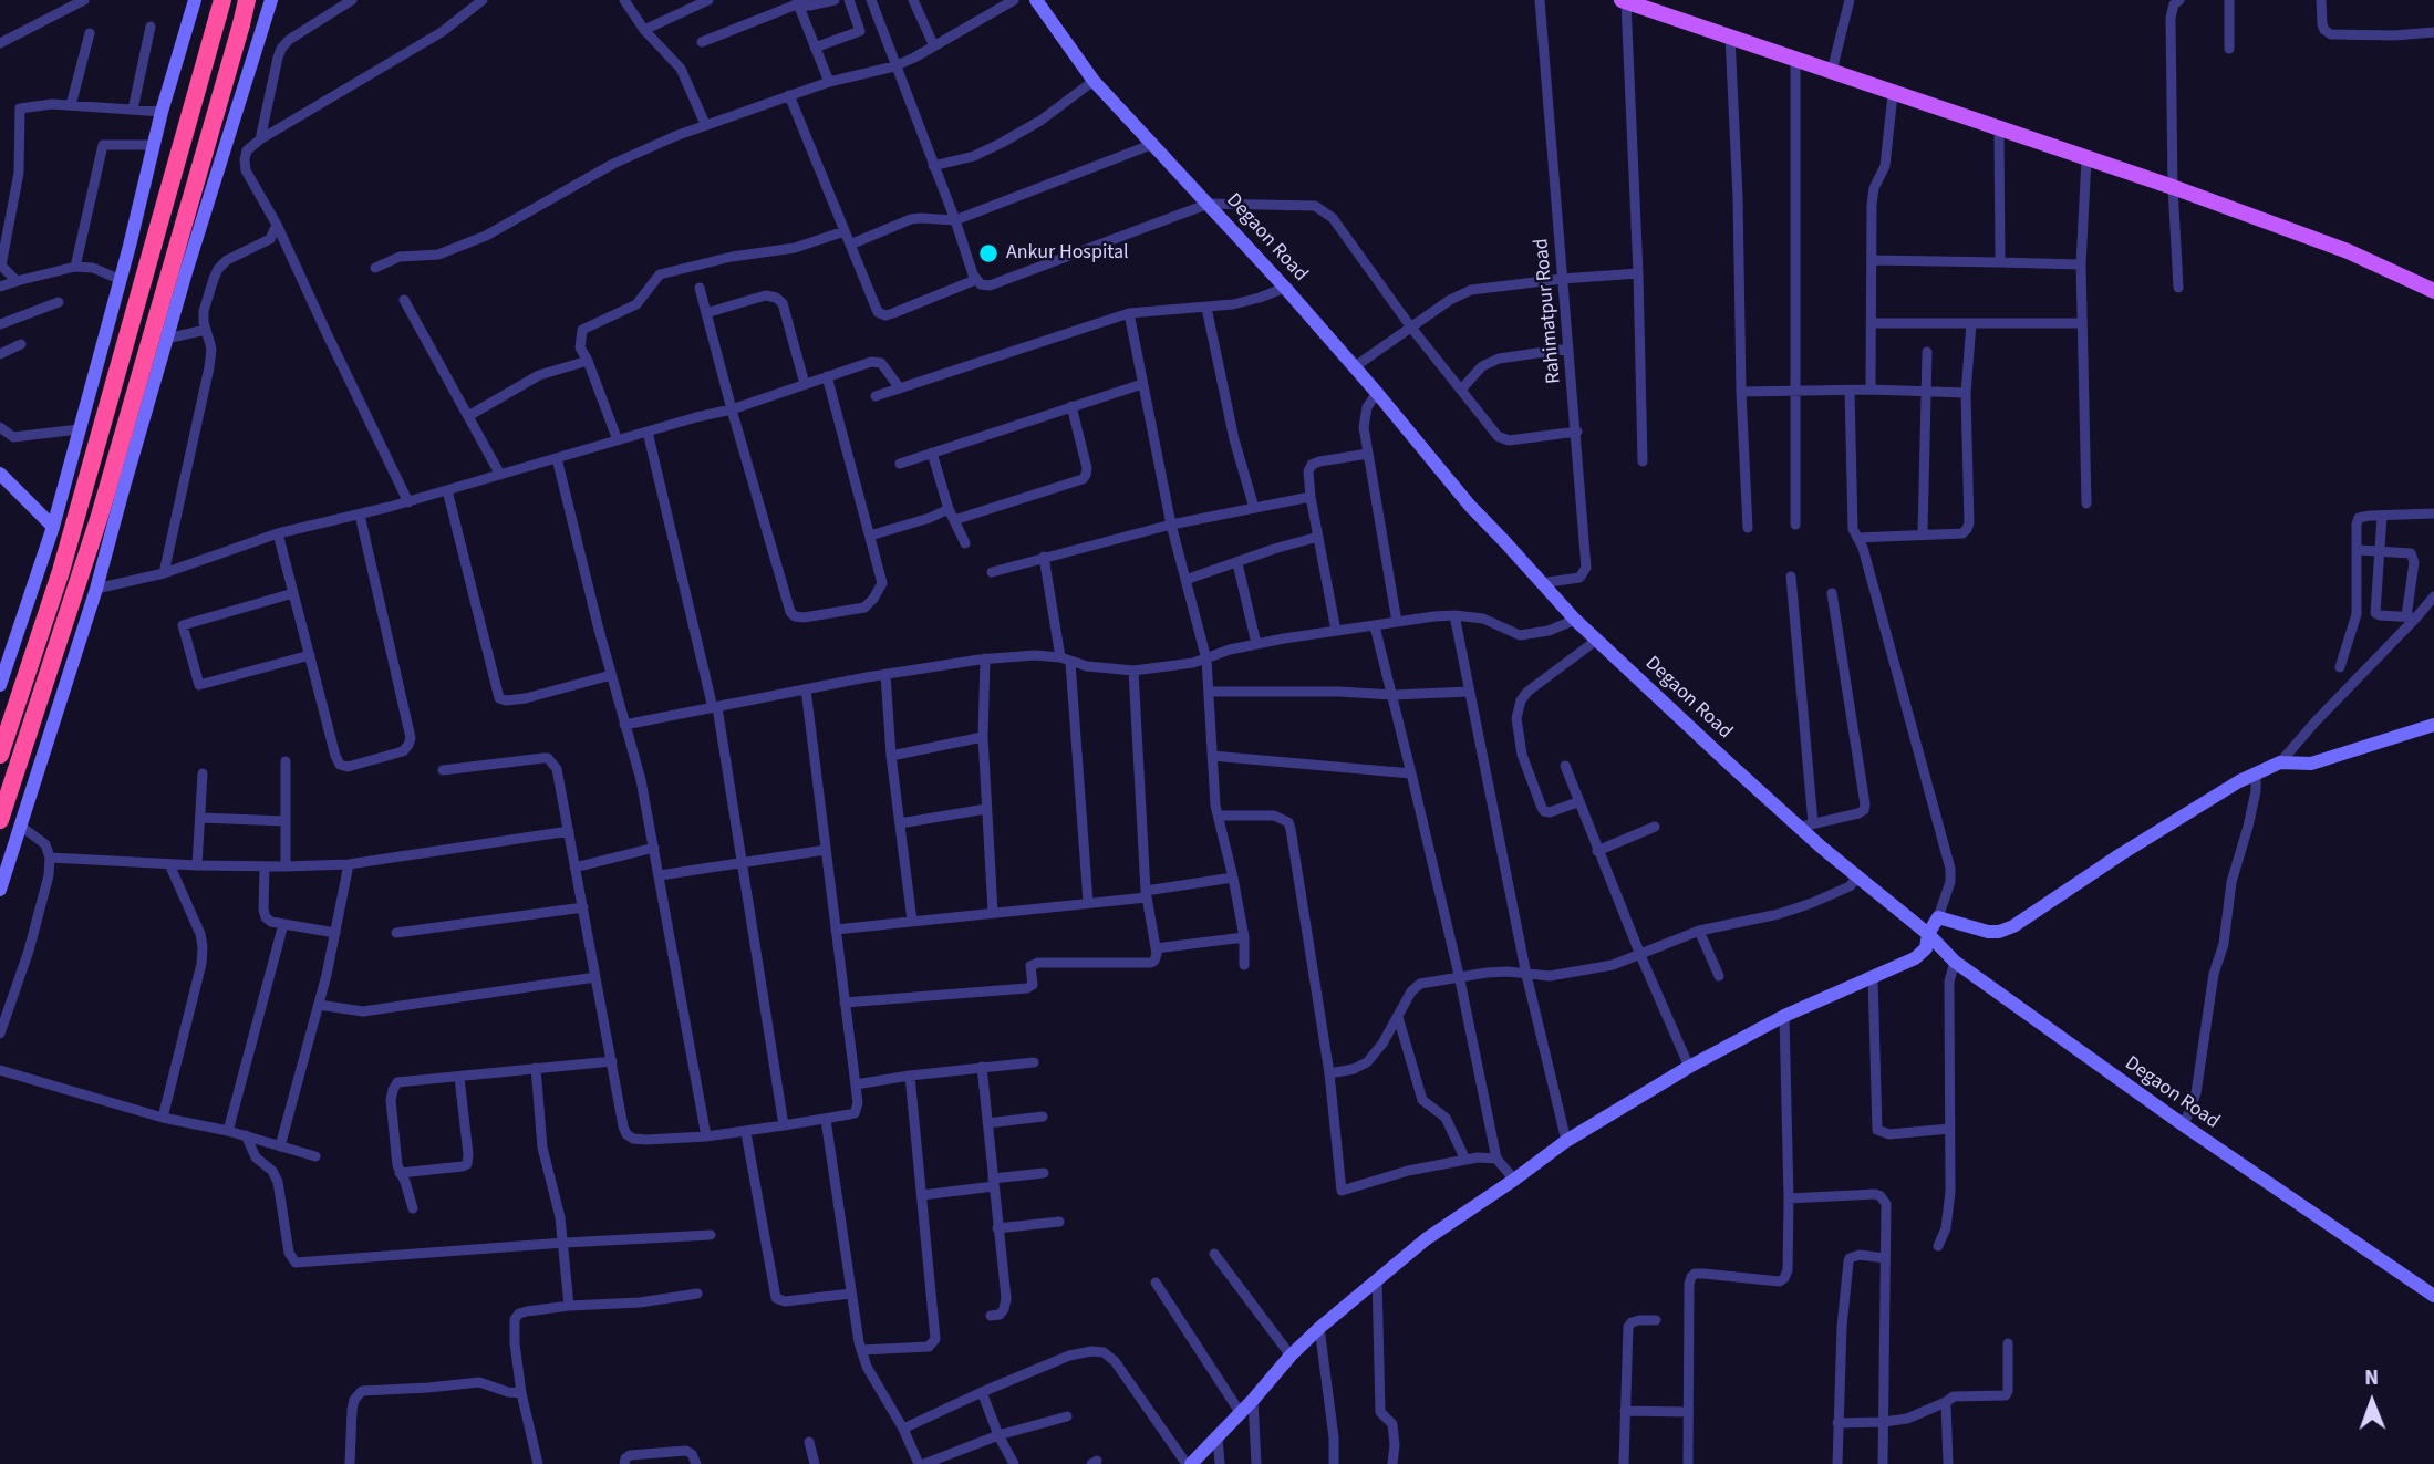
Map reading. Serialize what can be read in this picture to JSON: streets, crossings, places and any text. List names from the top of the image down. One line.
{"streets":{"street":["Degaon Road","Rahimatpur Road"]},"crossings":[["Degaon Road","Rahimatpur Road"]],"places":["Ankur Hospital"],"north":"top"}
